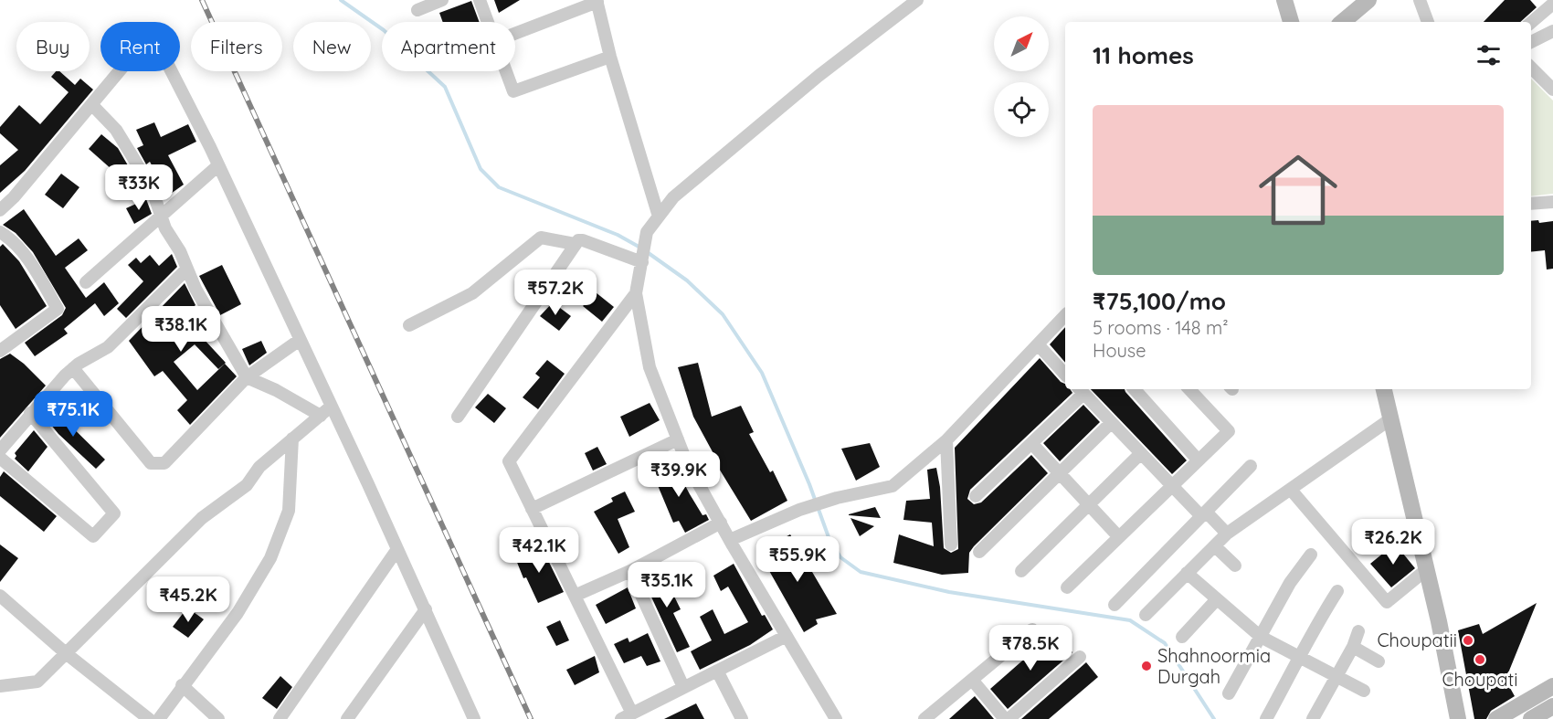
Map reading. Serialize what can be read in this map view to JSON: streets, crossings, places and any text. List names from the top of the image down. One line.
{"places":["Choupatii","Choupati","Shahnoormia Durgah"],"north":"top right","page":{"chip":["Buy","Rent","Filters","New","Apartment"],"heading":"11 homes","list":[{"name":"₹75,100/mo","note":"5 rooms · 148 m² · House"}],"price":["₹33K","₹57.2K","₹38.1K","₹75.1K","₹39.9K","₹26.2K","₹42.1K","₹55.9K","₹35.1K","₹45.2K","₹78.5K"]}}
